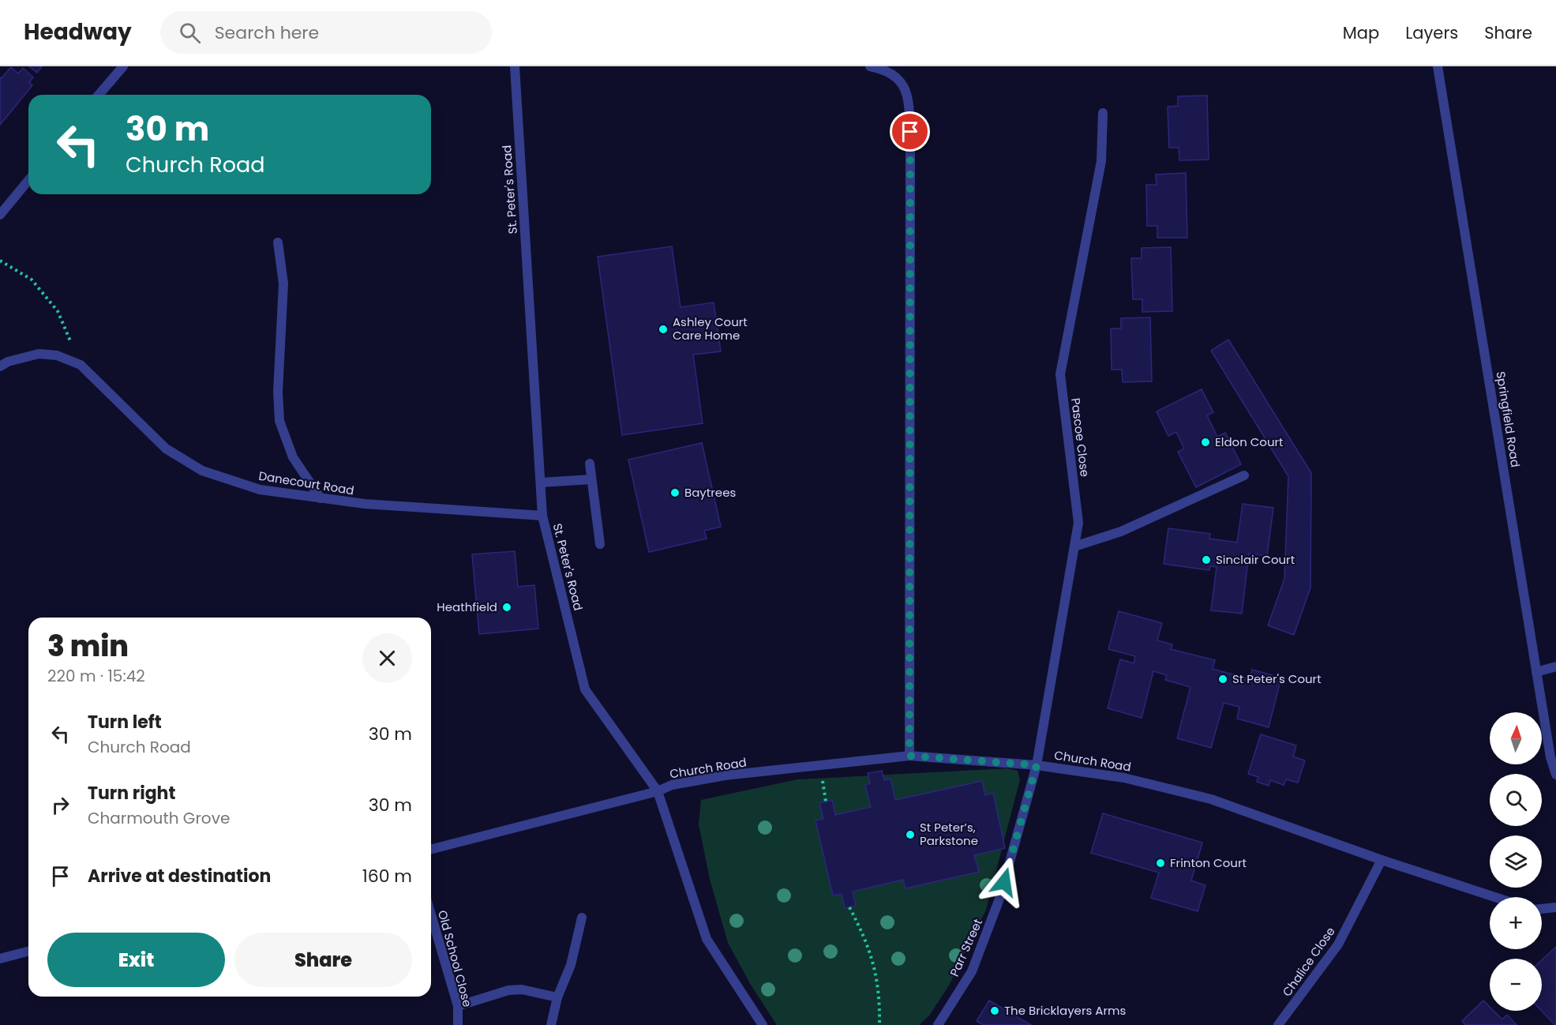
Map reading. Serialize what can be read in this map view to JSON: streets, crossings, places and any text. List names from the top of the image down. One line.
{"streets":{"street":["St. Peter's Road","Springfield Road","Pascoe Close","Danecourt Road","Church Road","Parr Street","Old School Close","Chalice Close"]},"crossings":[["St. Peter's Road","Danecourt Road"],["St. Peter's Road","Church Road"],["Pascoe Close","Church Road"],["Pascoe Close","Parr Street"],["Church Road","Parr Street"],["Church Road","Chalice Close"]],"places":["Ashley Court Care Home","Eldon Court","Baytrees","Sinclair Court","Heathfield","St Peter's Court","St Peter’s, Parkstone","Frinton Court","The Bricklayers Arms"],"north":"top","page":{"header":"Headway","search":"Search here","nav":["Map","Layers","Share"],"turn":["30 m","Church Road"],"heading":["3 min","220 m · 15:42"],"list":[{"name":"Turn left","note":"Church Road","value":"30 m"},{"name":"Turn right","note":"Charmouth Grove","value":"30 m"},{"name":"Arrive at destination","value":"160 m"}],"map_buttons":["+","−"],"buttons":["Exit","Share"]}}
